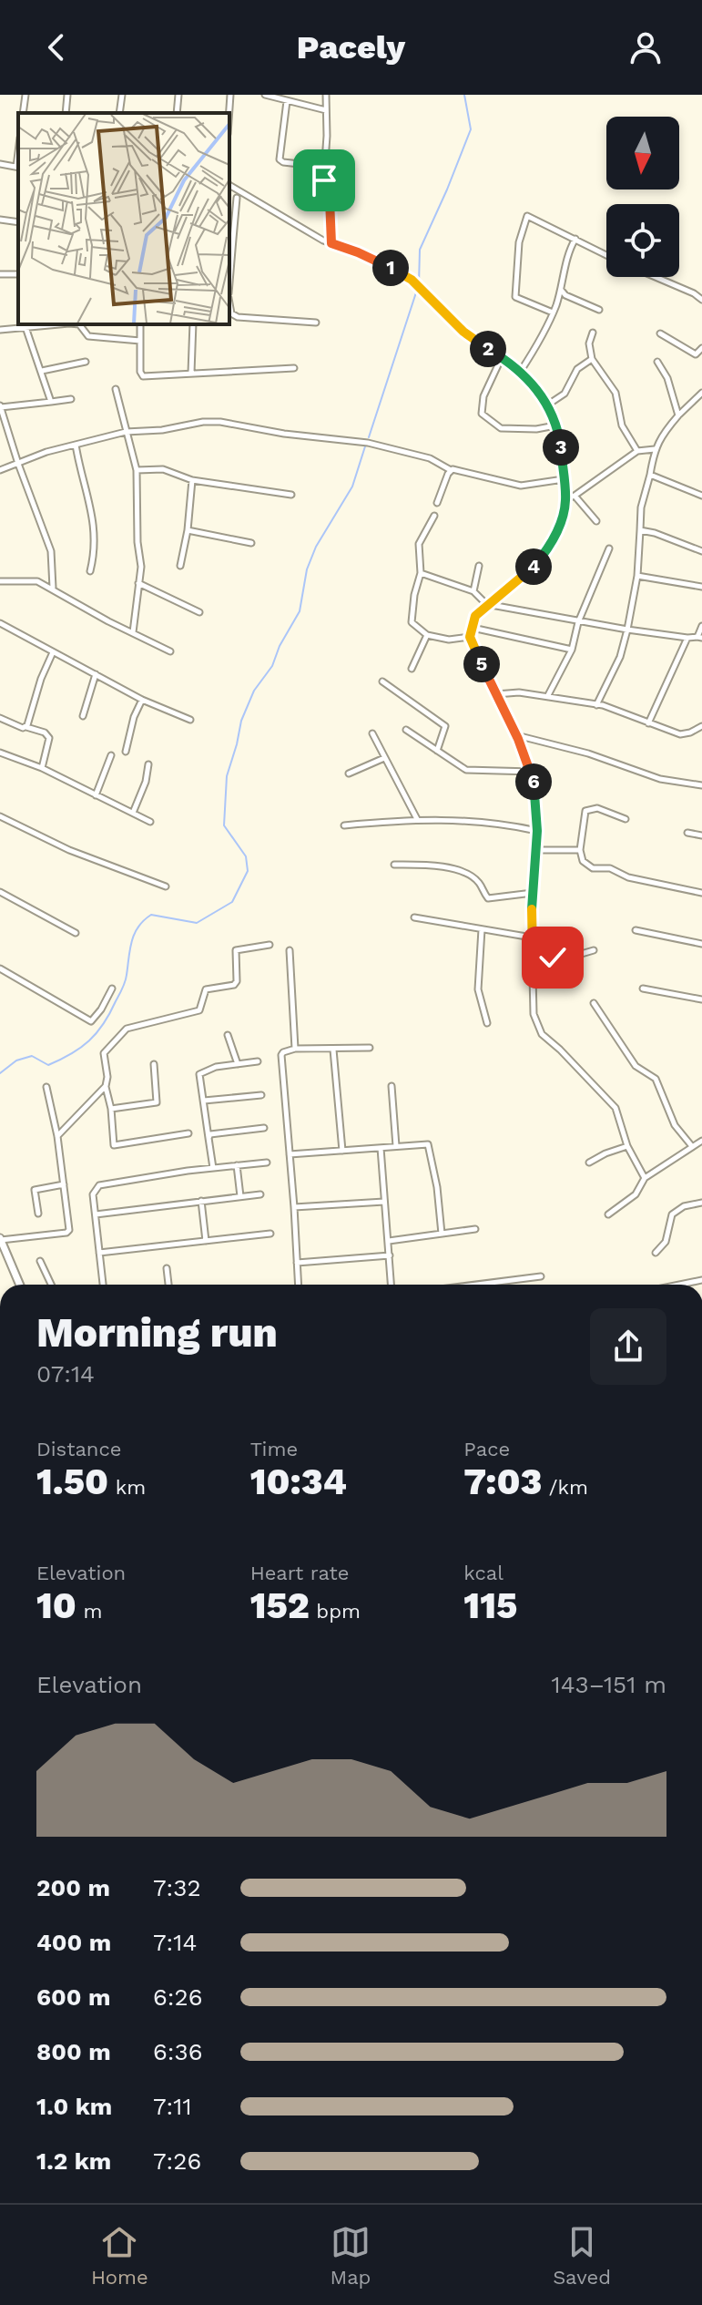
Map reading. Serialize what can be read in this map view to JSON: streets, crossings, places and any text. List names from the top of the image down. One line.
{"north":"bottom","page":{"header":"Pacely","pins":["1","2","3","4","5","6"],"heading":["Morning run","07:14"],"stats":[["Distance","1.50 km"],["Time","10:34"],["Pace","7:03 /km"],["Elevation","10 m"],["Heart rate","152 bpm"],["kcal","115"]],"chart":["Elevation","143–151 m"],"list":[{"name":"200 m","note":"7:32"},{"name":"400 m","note":"7:14"},{"name":"600 m","note":"6:26"},{"name":"800 m","note":"6:36"},{"name":"1.0 km","note":"7:11"},{"name":"1.2 km","note":"7:26"}],"tabs":["Home","Map","Saved"]}}
